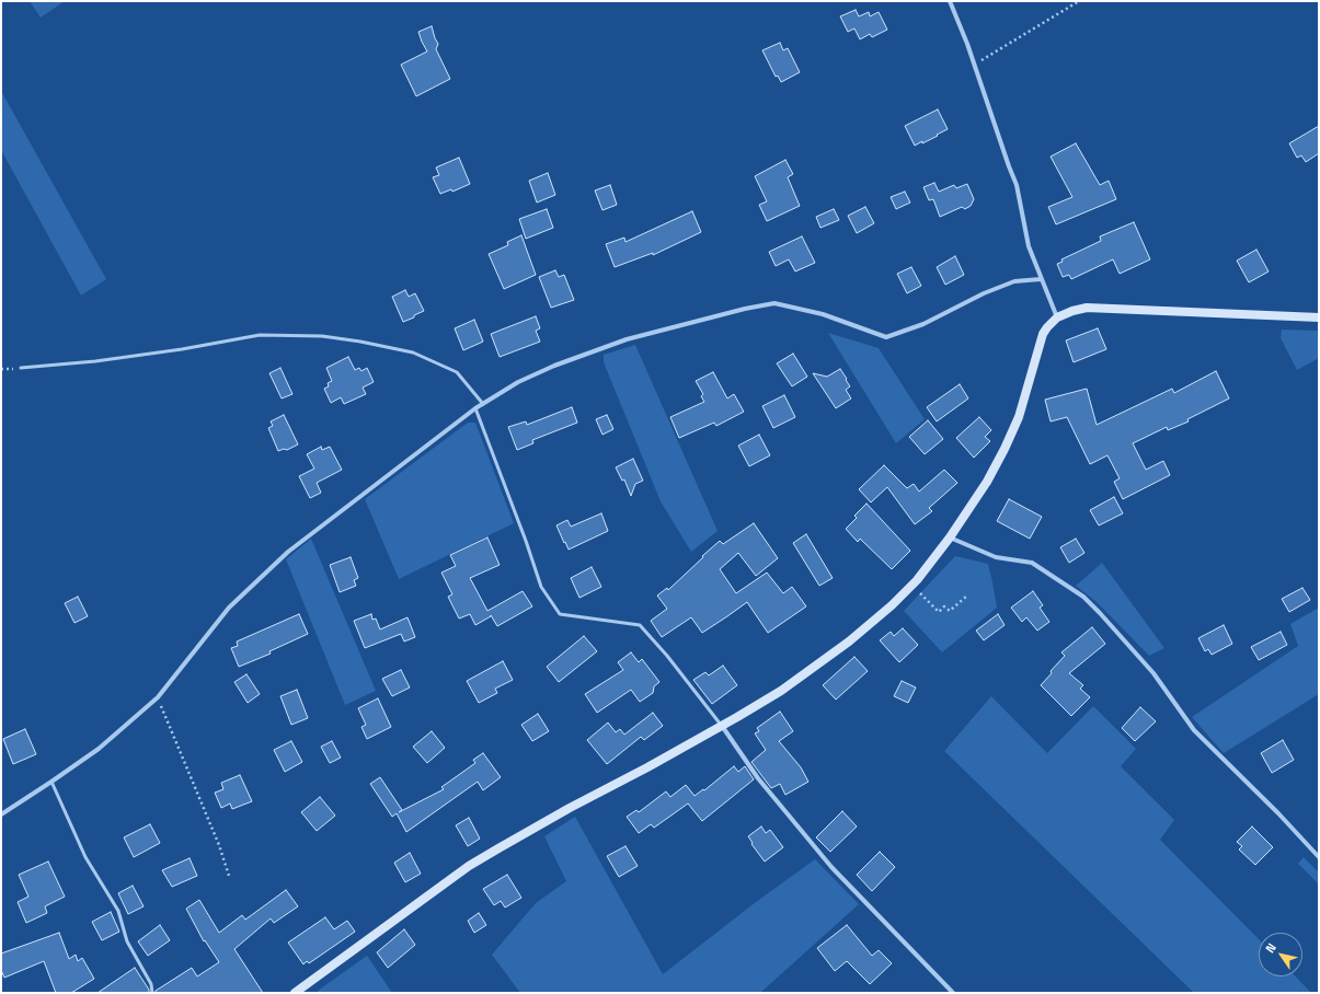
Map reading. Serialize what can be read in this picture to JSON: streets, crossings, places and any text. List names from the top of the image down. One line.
{"north":"top left"}
